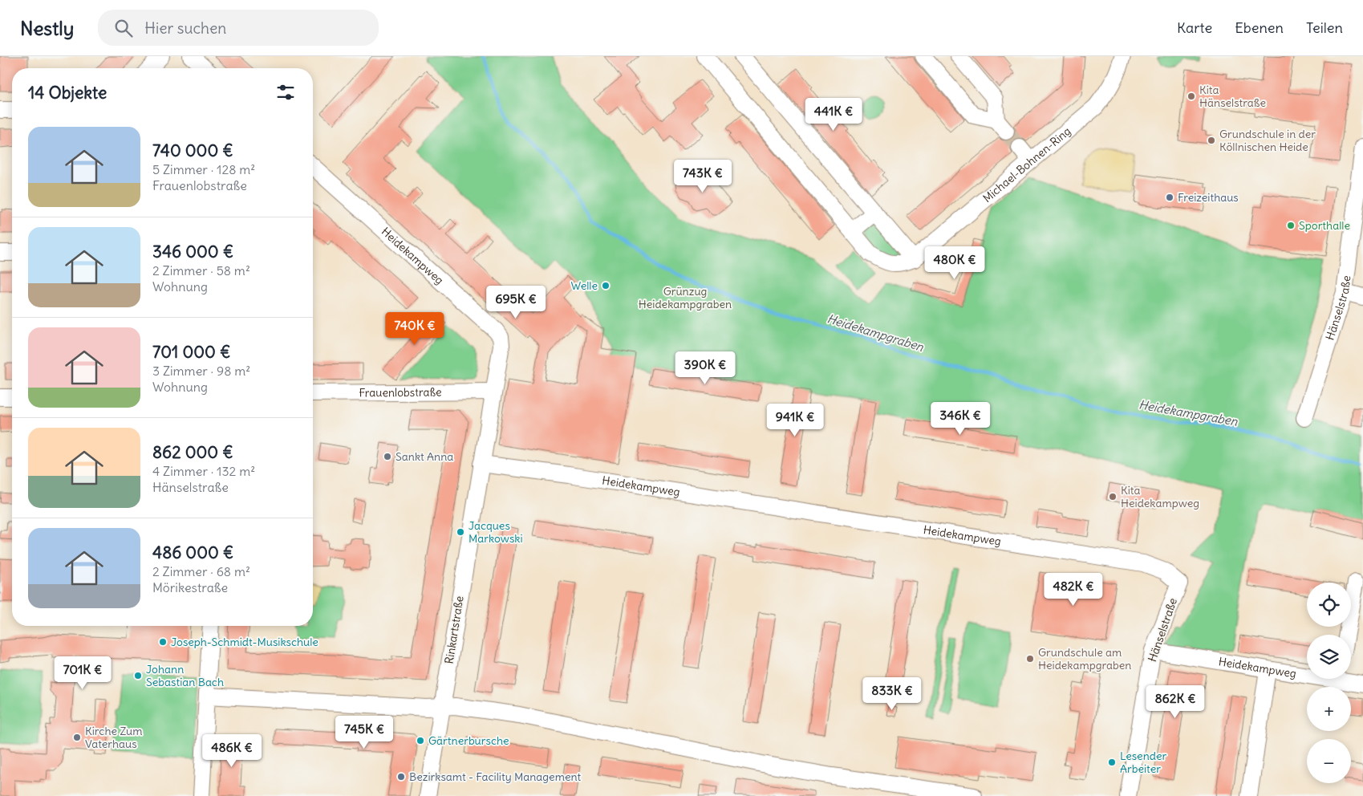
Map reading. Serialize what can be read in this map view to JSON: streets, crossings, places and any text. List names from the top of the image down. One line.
{"streets":{"street":["Michael-Bohnen-Ring","Heidekampweg","Hänselstraße","Frauenlobstraße","Rinkartstraße"]},"crossings":[["Heidekampweg","Hänselstraße"],["Heidekampweg","Frauenlobstraße"],["Heidekampweg","Rinkartstraße"]],"water":["Heidekampgraben"],"parks":["Grünzug Heidekampgraben"],"places":["Kita Hänselstraße","Grundschule in der Köllnischen Heide","Freizeithaus","Sporthalle","Welle","Sankt Anna","Kita Heidekampweg","Jacques Markowski","Joseph-Schmidt-Musikschule","Grundschule am Heidekampgraben","Johann Sebastian Bach","Kirche Zum Vaterhaus","Gärtnerbursche","Lesender Arbeiter","Bezirksamt - Facility Management"],"page":{"header":"Nestly","search":"Hier suchen","nav":["Karte","Ebenen","Teilen"],"heading":"14 Objekte","price":["441K €","743K €","480K €","695K €","740K €","390K €","346K €","941K €","482K €","701K €","833K €","862K €","745K €","486K €"],"list":[{"name":"740 000 €","note":"5 Zimmer · 128 m² · Frauenlobstraße"},{"name":"346 000 €","note":"2 Zimmer · 58 m² · Wohnung"},{"name":"701 000 €","note":"3 Zimmer · 98 m² · Wohnung"},{"name":"862 000 €","note":"4 Zimmer · 132 m² · Hänselstraße"},{"name":"486 000 €","note":"2 Zimmer · 68 m² · Mörikestraße"}],"map_buttons":["+","−"]}}
